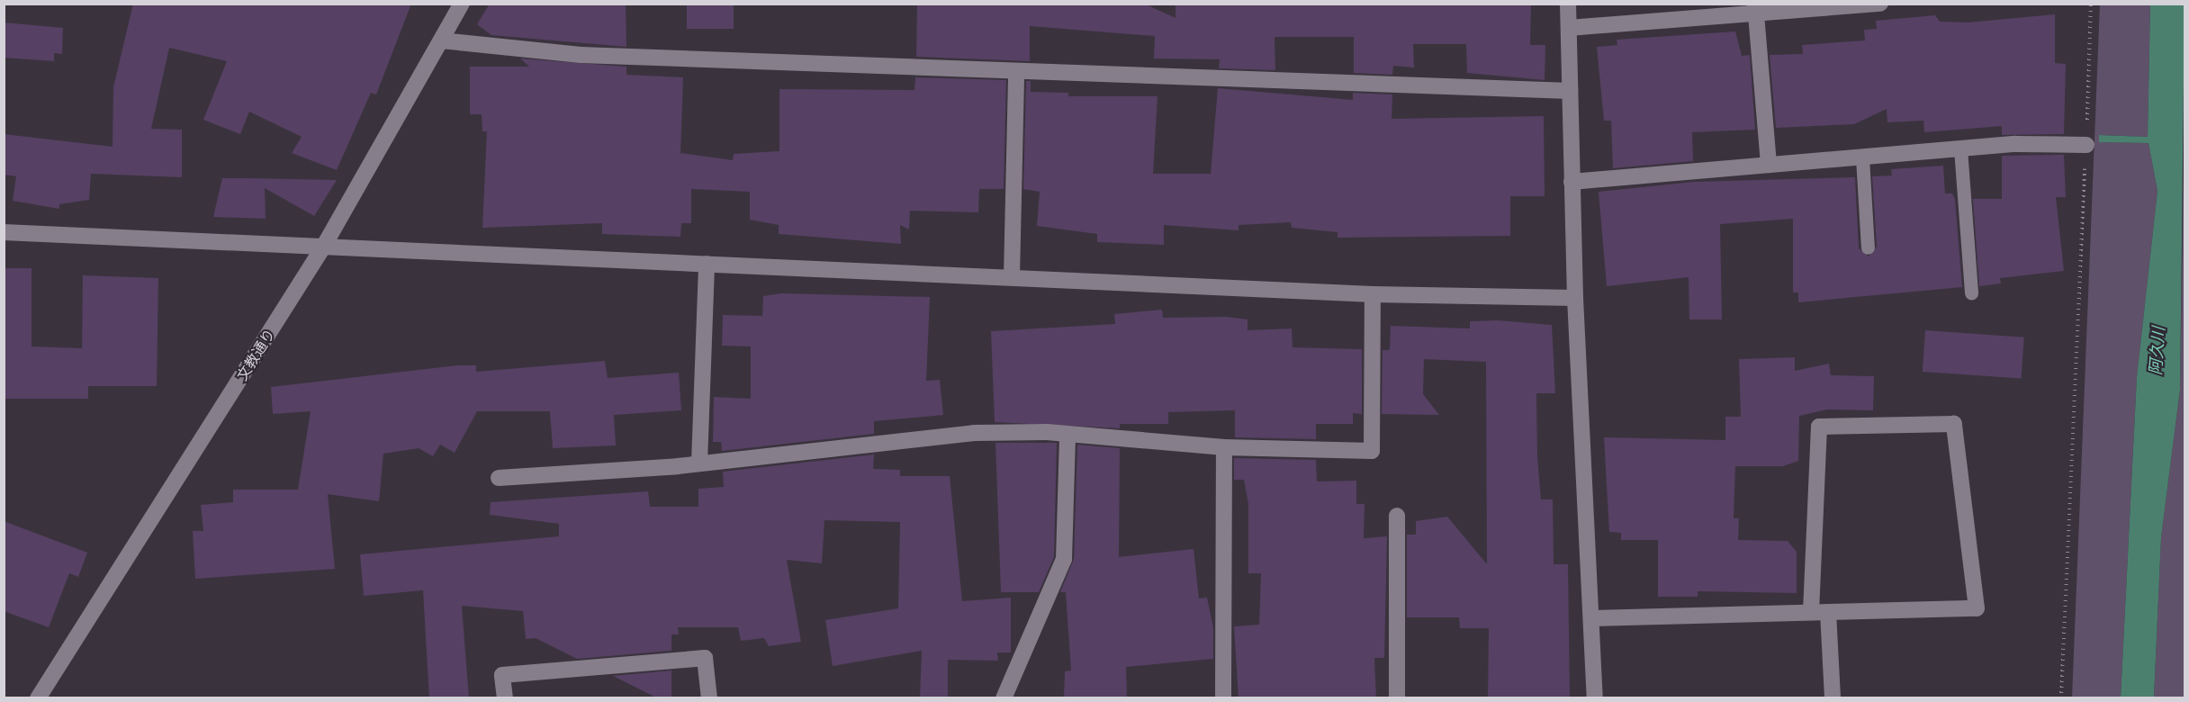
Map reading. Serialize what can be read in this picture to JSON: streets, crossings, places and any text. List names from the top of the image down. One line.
{"streets":{"street":["文教通り"]},"water":["阿久川"]}
